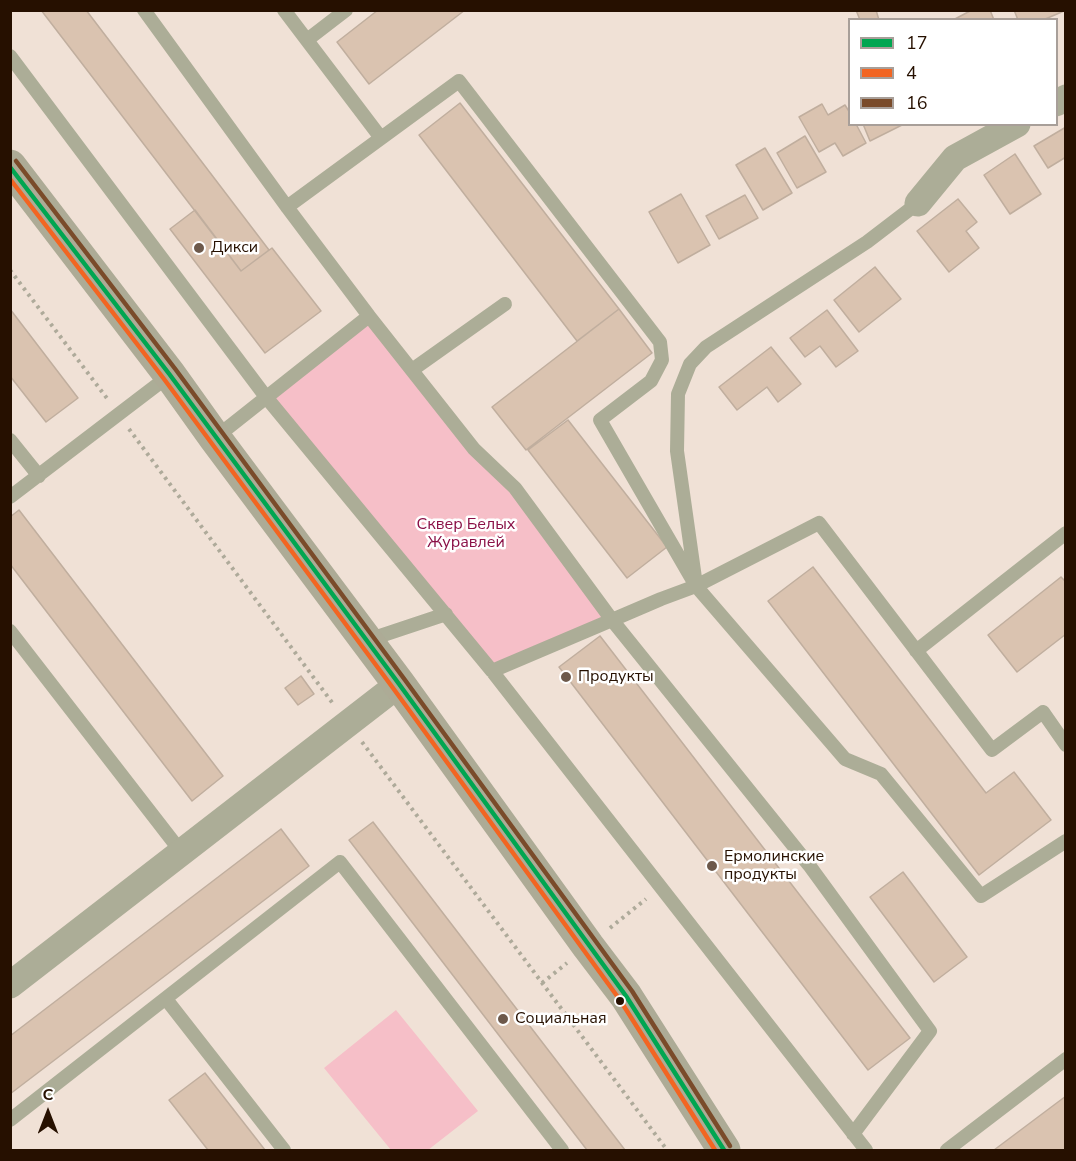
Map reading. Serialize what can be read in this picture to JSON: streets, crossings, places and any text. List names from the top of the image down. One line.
{"parks":["Сквер Белых Журавлей"],"places":["Дикси","Продукты","Ермолинские продукты","Социальная"],"lines":["transit line 16","transit line 17","transit line 4"],"legend":["17","4","16"],"north":"top"}
